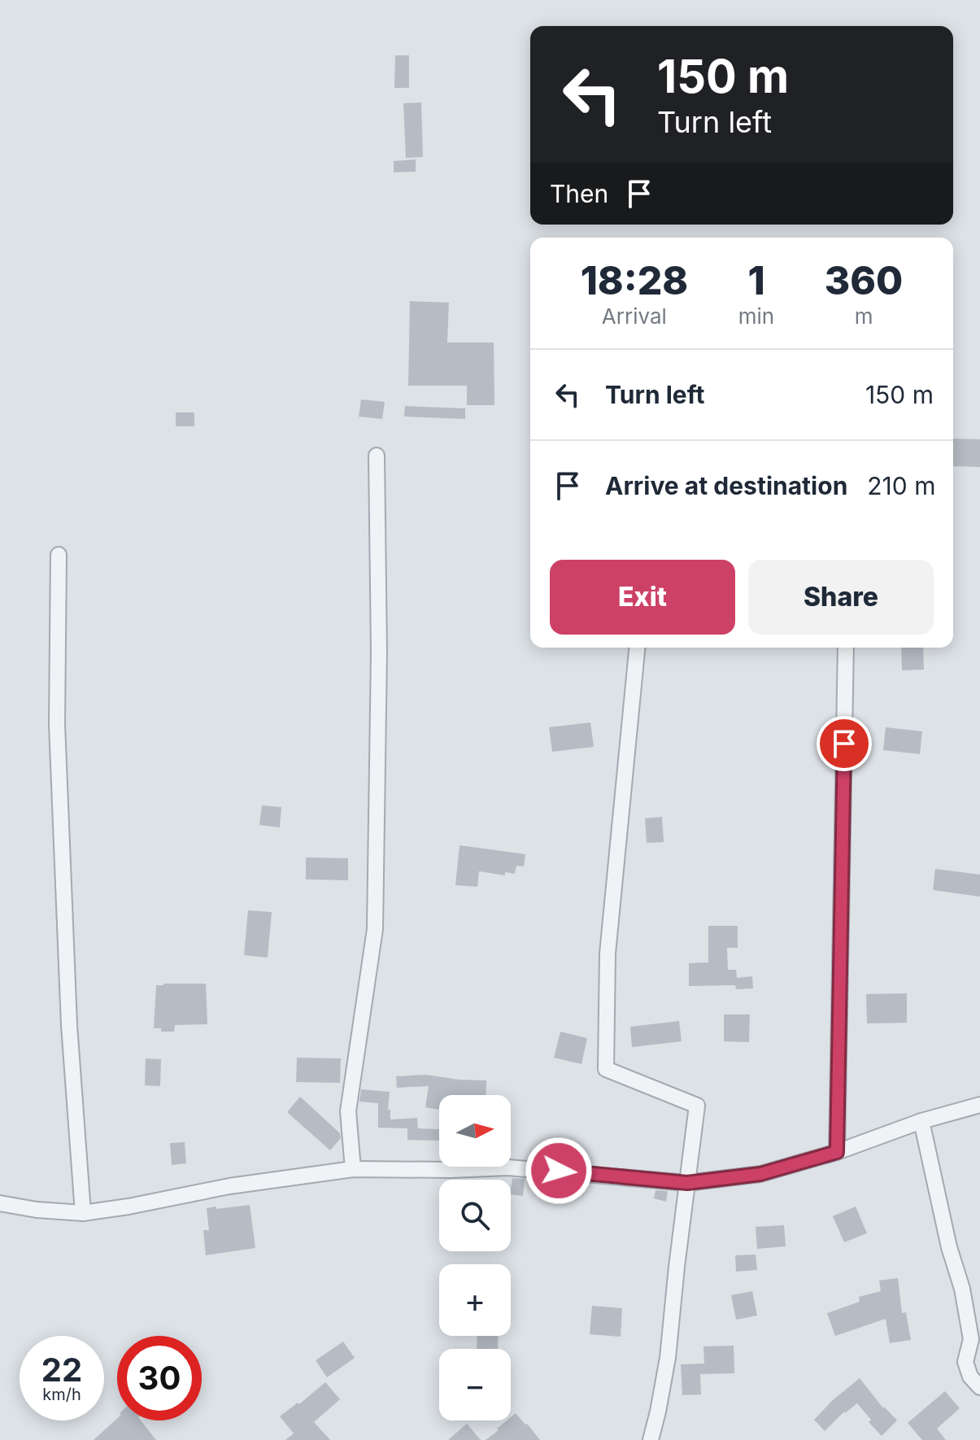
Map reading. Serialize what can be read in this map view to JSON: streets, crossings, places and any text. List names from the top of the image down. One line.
{"north":"right","page":{"turn":["150 m","Turn left"],"then":"Then","eta":["18:28","Arrival","1","min","360","m"],"list":[{"name":"Turn left","value":"150 m"},{"name":"Arrive at destination","value":"210 m"}],"buttons":["Exit","Share"],"map_buttons":["+","−"],"speed":"22 km/h","limit":"30"}}
